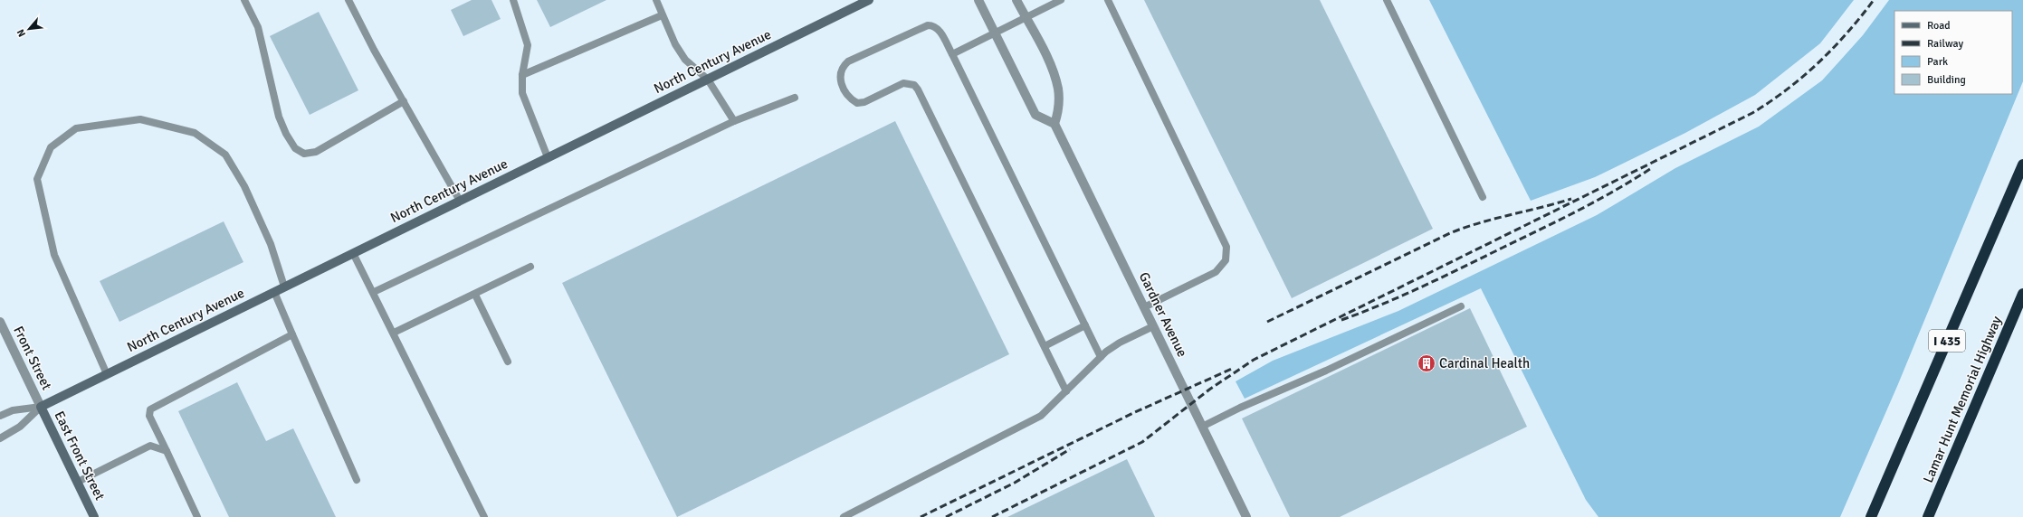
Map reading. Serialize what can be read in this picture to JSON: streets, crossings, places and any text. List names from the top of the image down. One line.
{"streets":{"highway":["I 435","Lamar Hunt Memorial Highway"],"street":["North Century Avenue","Gardner Avenue","Front Street","East Front Street"]},"crossings":[["North Century Avenue","Front Street"],["North Century Avenue","East Front Street"],["Front Street","East Front Street"]],"places":{"building":["Cardinal Health"]},"legend":["Road","Railway","Park","Building"],"north":"bottom left"}
